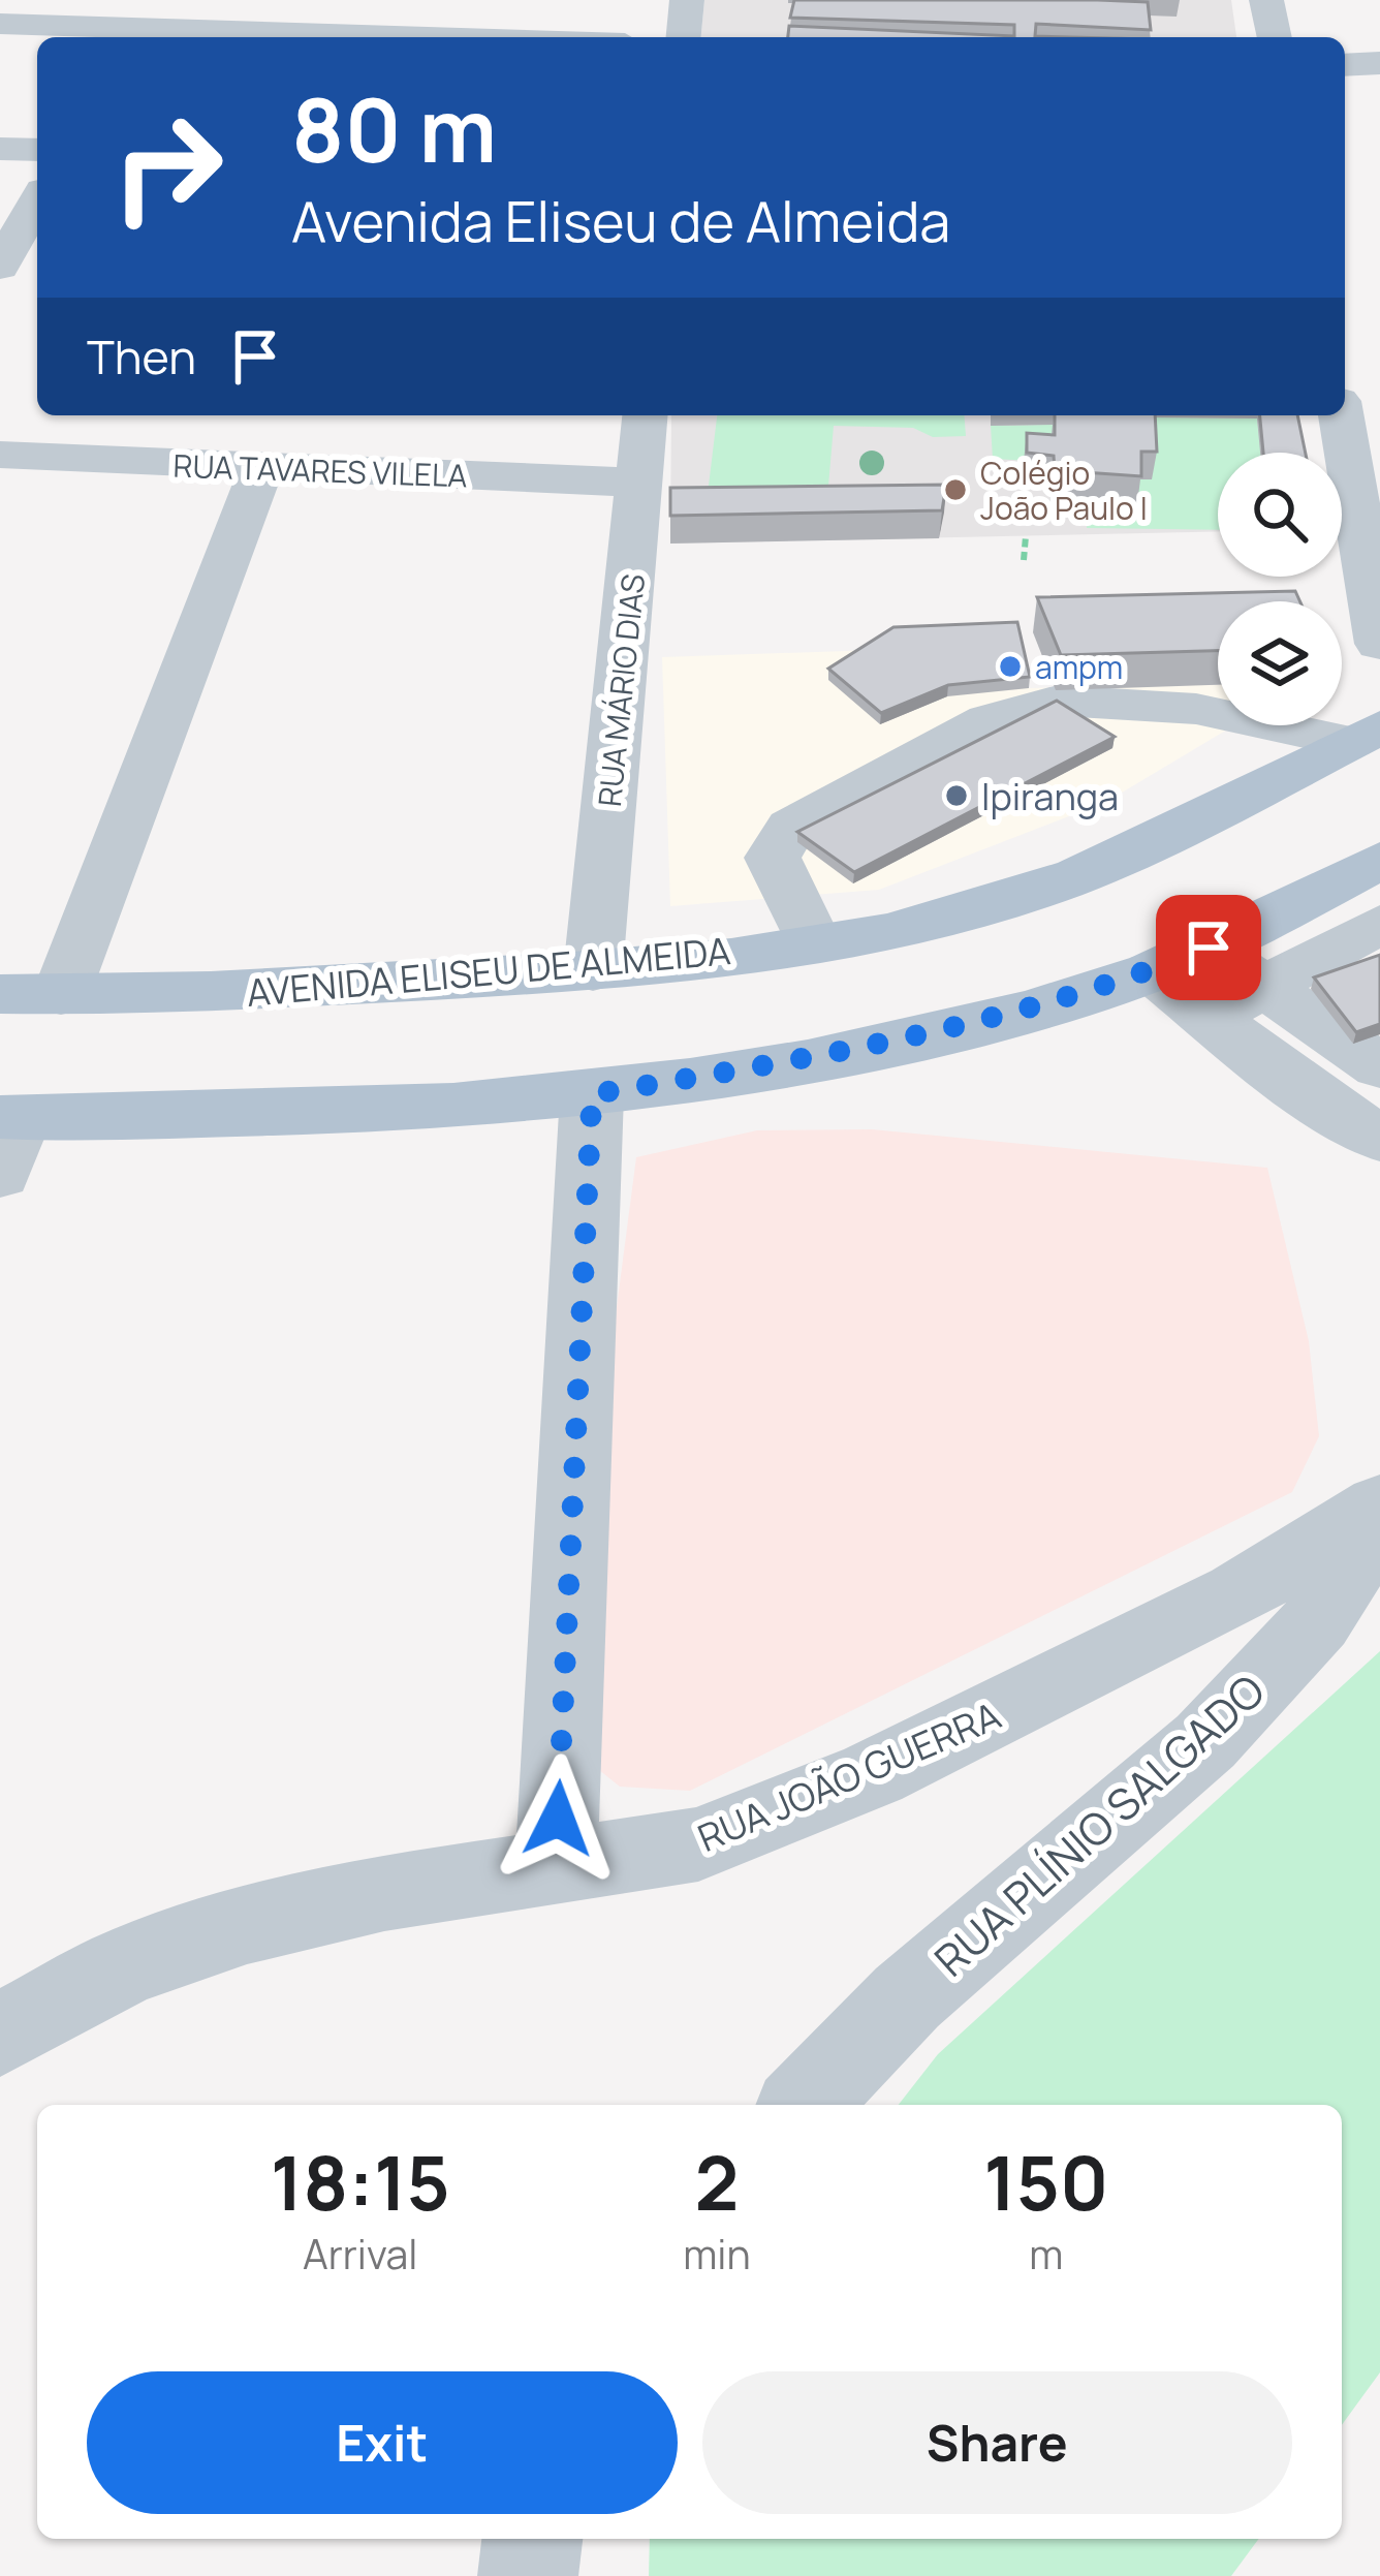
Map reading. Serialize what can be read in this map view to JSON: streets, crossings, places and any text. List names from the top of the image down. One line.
{"streets":{"main road":["AVENIDA ELISEU DE ALMEIDA"],"street":["RUA TAVARES VILELA","RUA MÁRIO DIAS","RUA JOÃO GUERRA","RUA PLÍNIO SALGADO"]},"crossings":[["RUA TAVARES VILELA","RUA MÁRIO DIAS"],["RUA MÁRIO DIAS","AVENIDA ELISEU DE ALMEIDA"]],"places":["Colégio João Paulo I","ampm","Ipiranga"],"page":{"turn":["80 m","Avenida Eliseu de Almeida"],"then":"Then","eta":["18:15","Arrival","2","min","150","m"],"buttons":["Exit","Share"]}}
